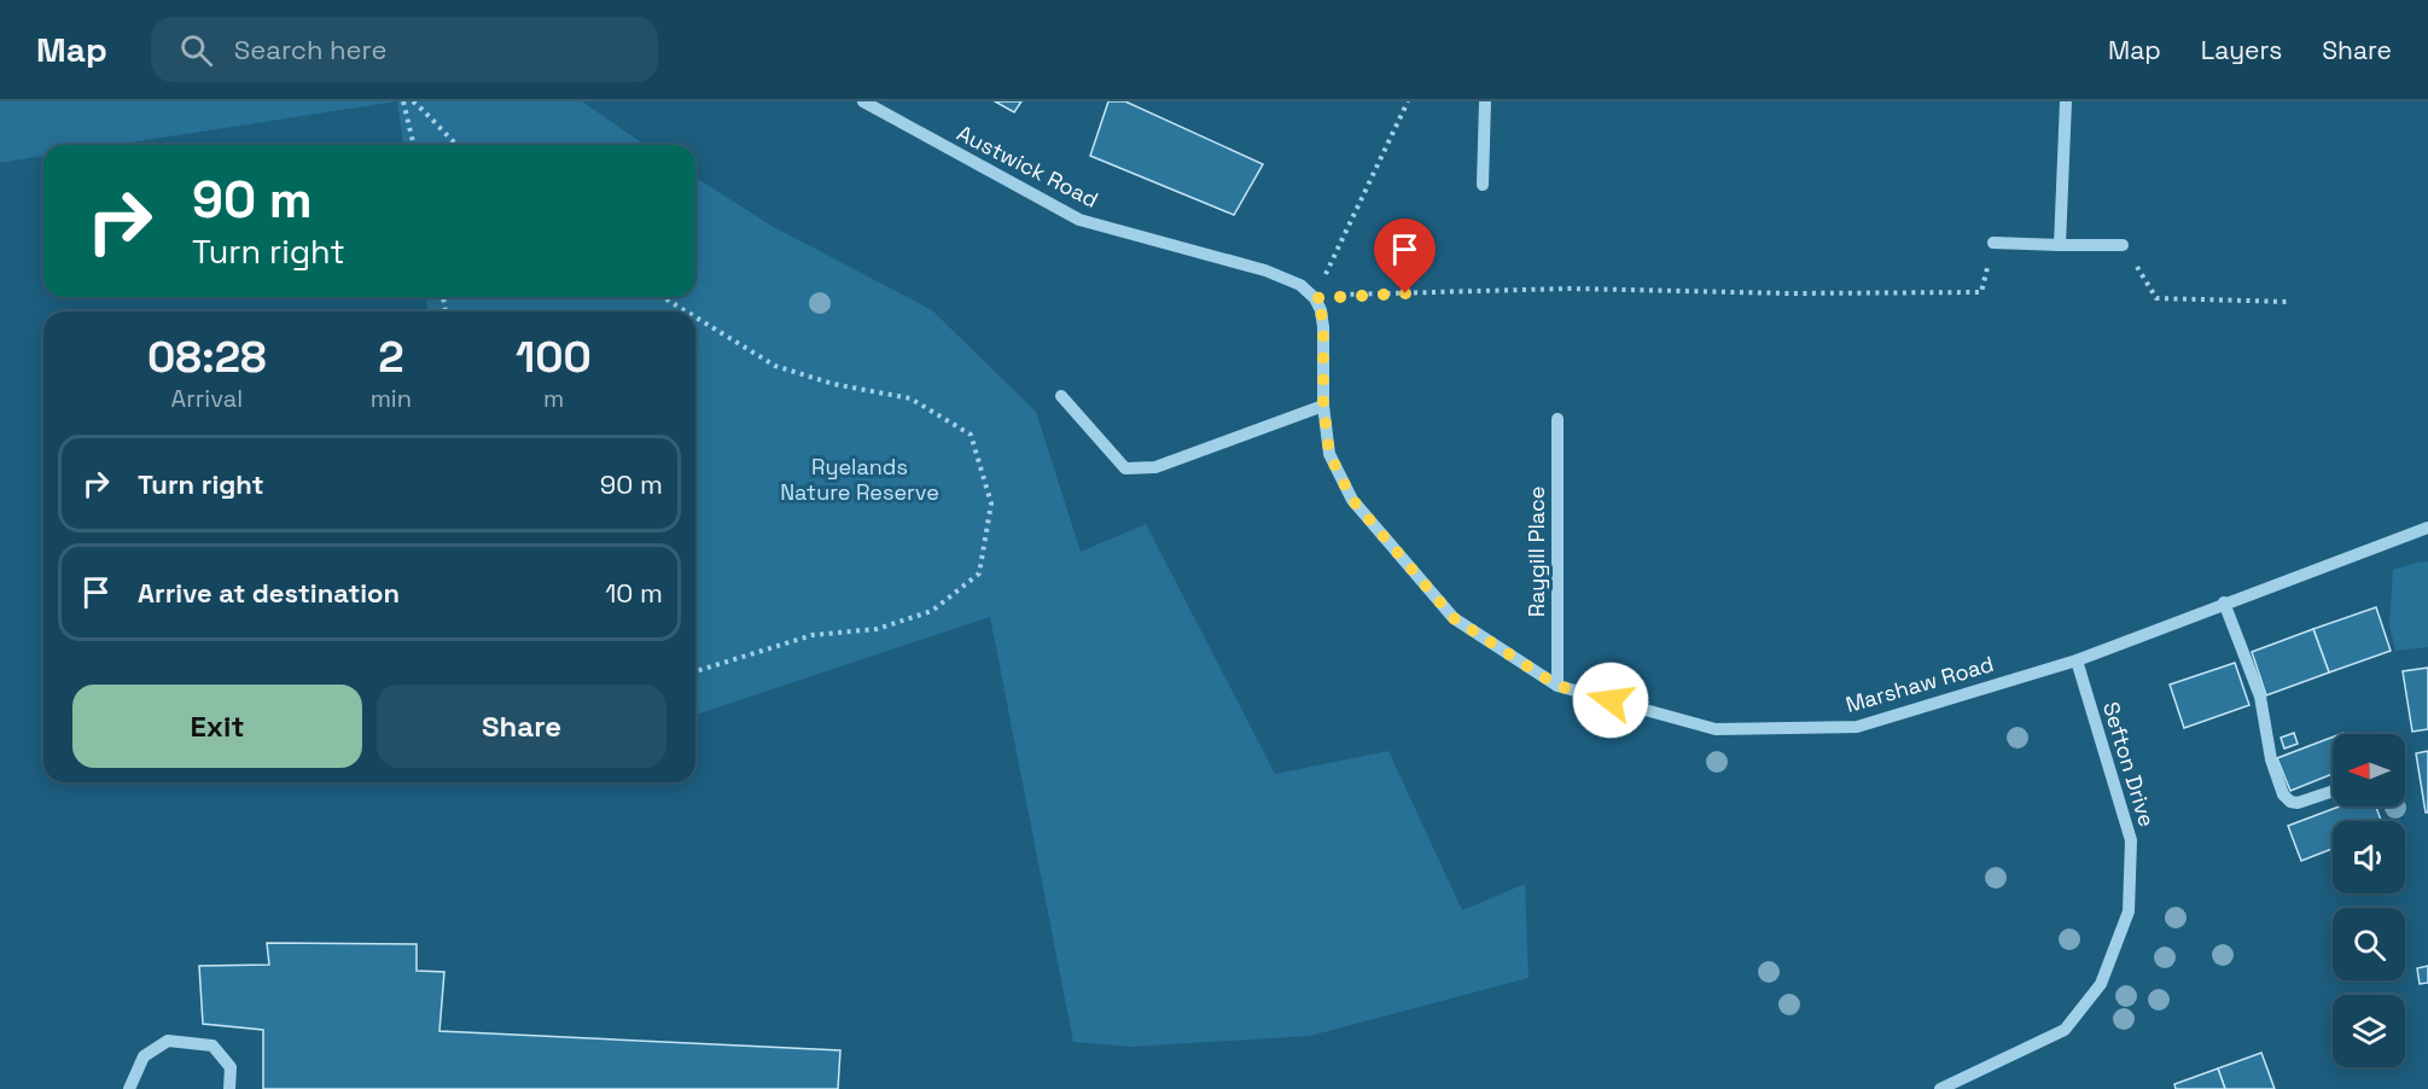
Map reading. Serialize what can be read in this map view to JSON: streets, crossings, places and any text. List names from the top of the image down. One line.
{"streets":{"street":["Austwick Road","Raygill Place","Marshaw Road","Sefton Drive"]},"crossings":[["Austwick Road","Marshaw Road"],["Raygill Place","Marshaw Road"],["Marshaw Road","Sefton Drive"]],"parks":["Ryelands Nature Reserve"],"north":"left","page":{"header":"Map","search":"Search here","nav":["Map","Layers","Share"],"turn":["90 m","Turn right"],"eta":["08:28","Arrival","2","min","100","m"],"list":[{"name":"Turn right","value":"90 m"},{"name":"Arrive at destination","value":"10 m"}],"buttons":["Exit","Share"]}}
